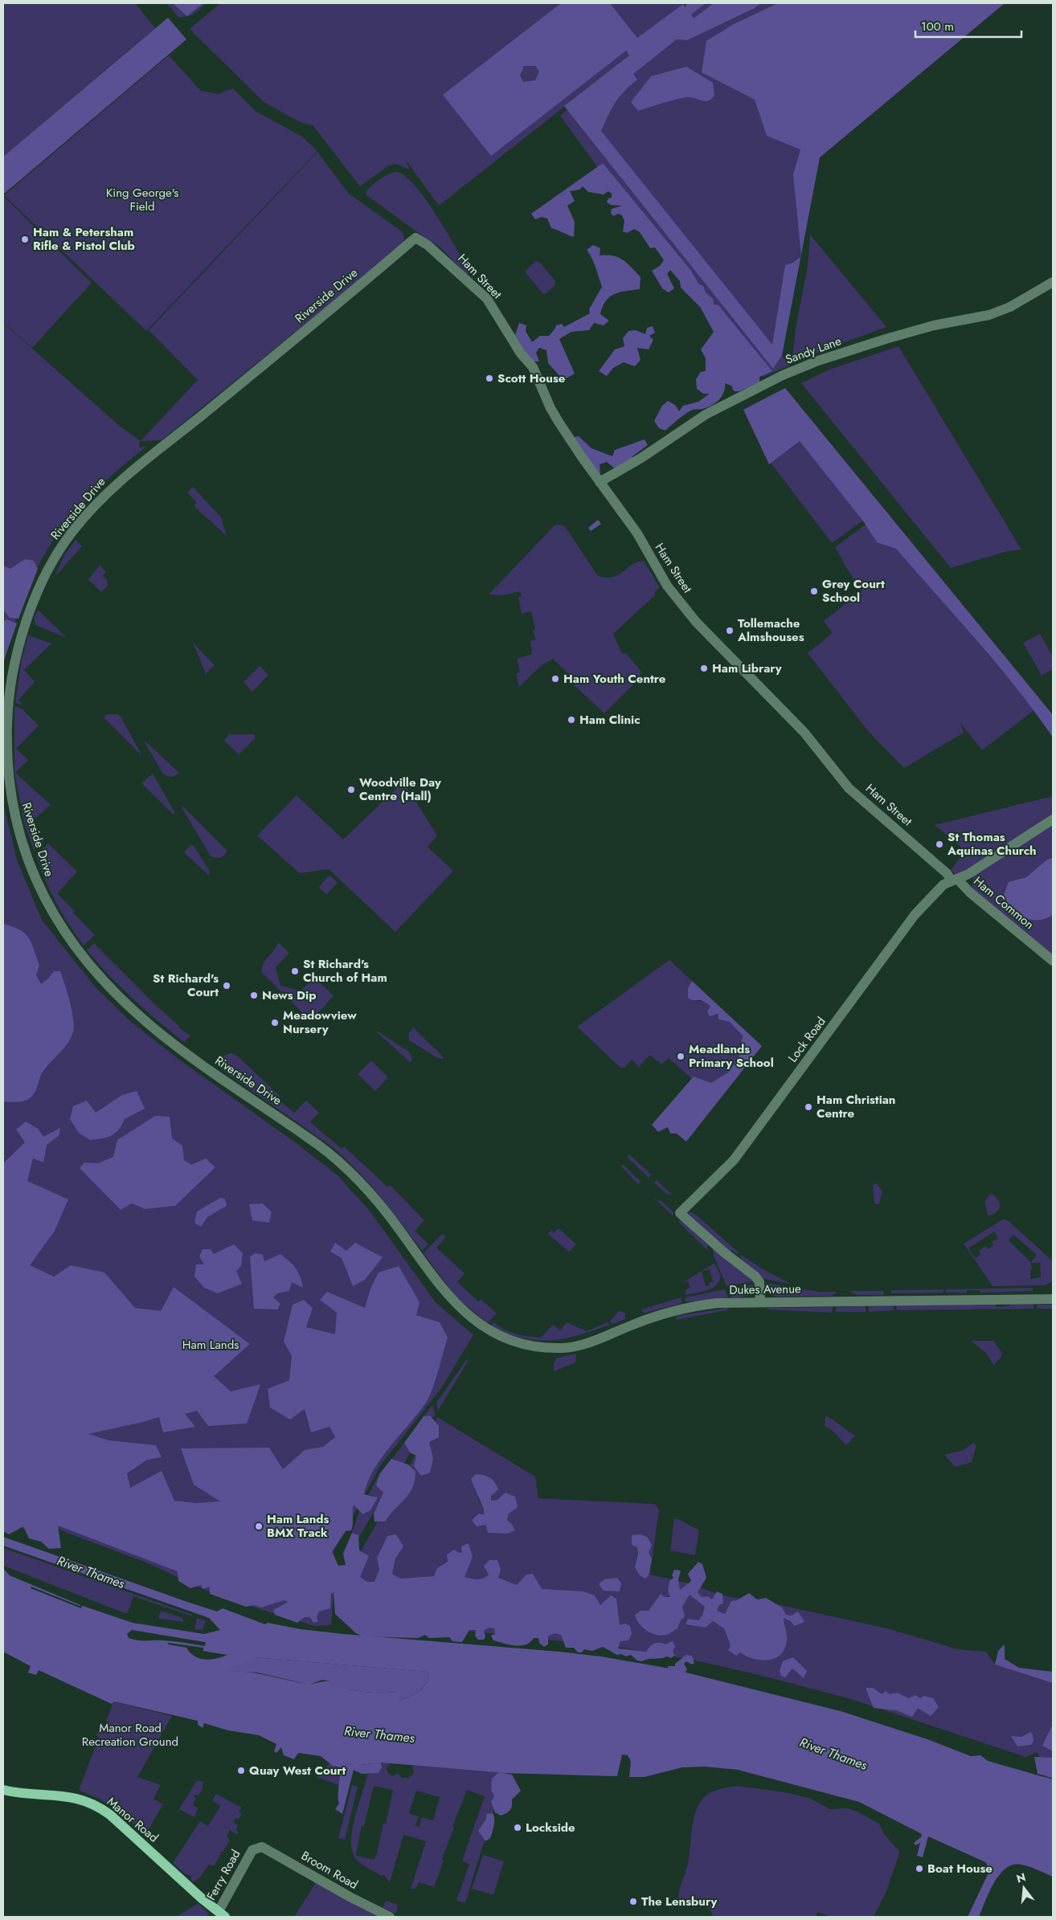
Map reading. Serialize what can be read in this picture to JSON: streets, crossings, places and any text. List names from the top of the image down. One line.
{"streets":{"main road":["Manor Road"],"street":["Ham Street","Riverside Drive","Sandy Lane","Ham Common","Lock Road","Dukes Avenue","Broom Road","Ferry Road"]},"crossings":[["Ham Street","Riverside Drive"],["Ham Street","Sandy Lane"],["Ham Street","Ham Common"],["Ham Street","Lock Road"],["Riverside Drive","Dukes Avenue"],["Ham Common","Lock Road"],["Lock Road","Dukes Avenue"],["Manor Road","Ferry Road"],["Broom Road","Ferry Road"]],"water":["River Thames"],"parks":["King George's Field","Ham Lands","Manor Road Recreation Ground"],"places":["Ham & Petersham Rifle & Pistol Club","Scott House","Grey Court School","Tollemache Almshouses","Ham Library","Ham Youth Centre","Ham Clinic","Woodville Day Centre (Hall)","St Thomas Aquinas Church","St Richard's Church of Ham","St Richard's Court","News Dip","Meadowview Nursery","Meadlands Primary School","Ham Christian Centre","Ham Lands BMX Track","Quay West Court","Lockside","Boat House","The Lensbury"],"scale_bar":"100 m","north":"top"}
